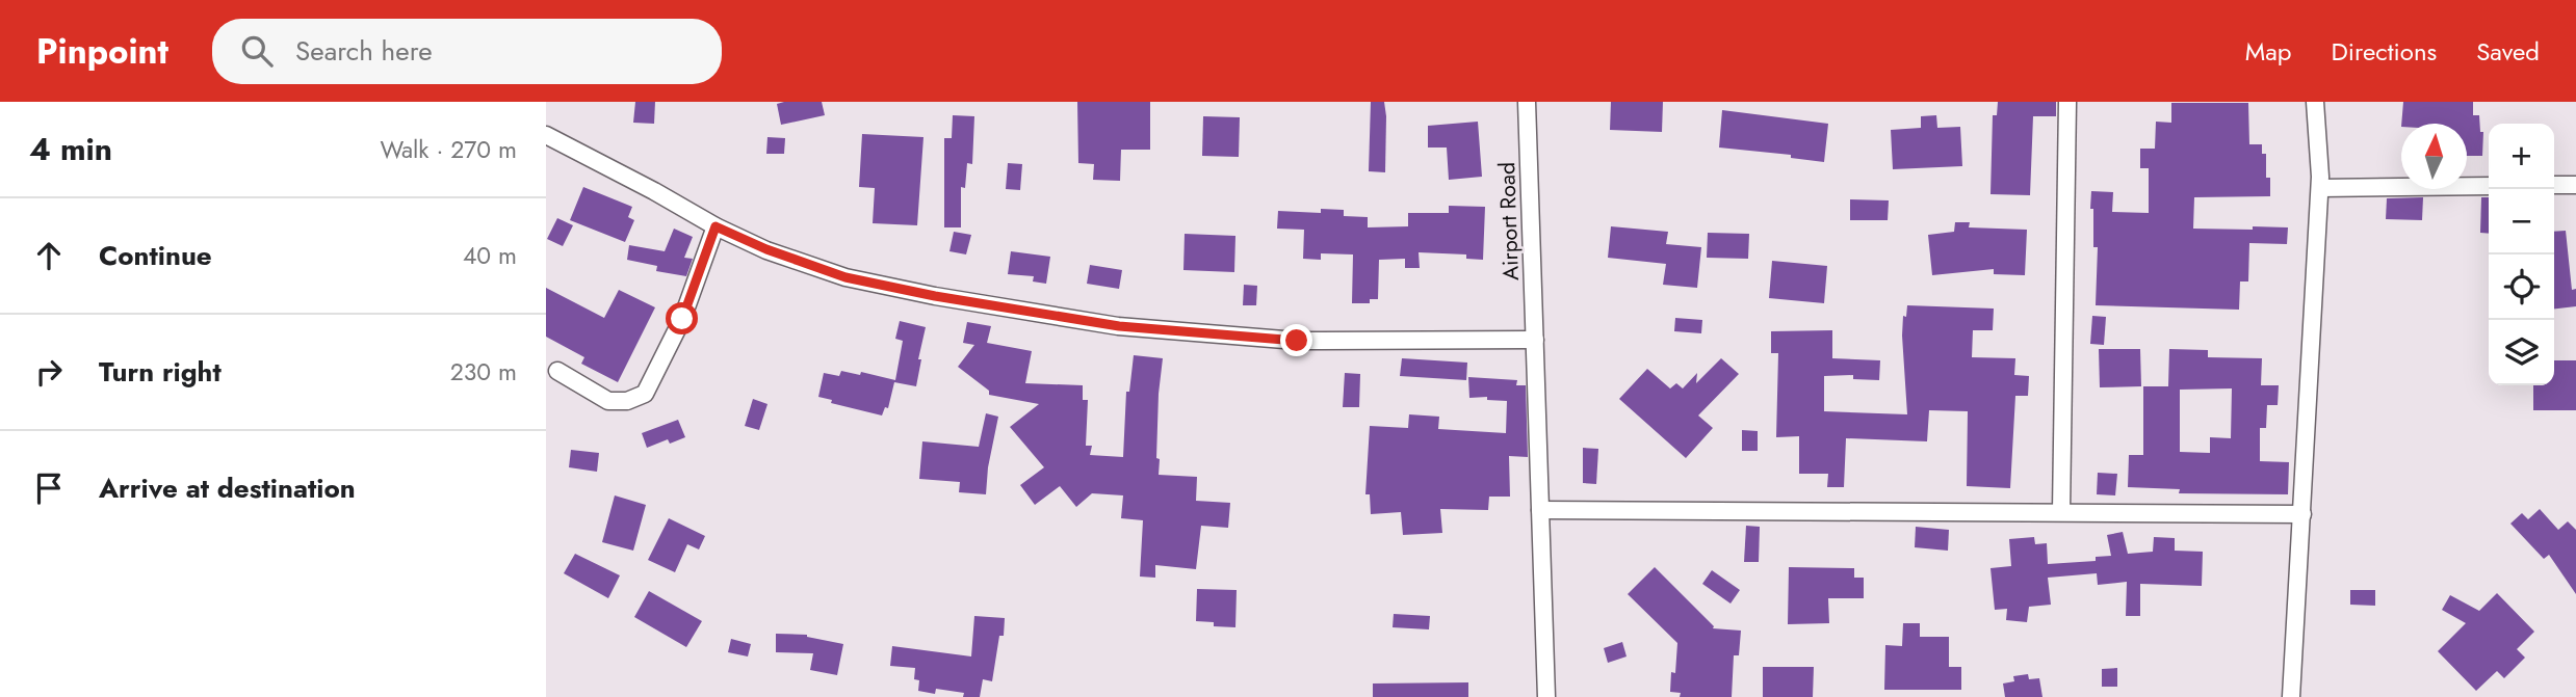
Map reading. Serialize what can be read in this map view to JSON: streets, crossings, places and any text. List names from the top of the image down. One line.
{"streets":{"street":["Airport Road"]},"north":"top","page":{"header":"Pinpoint","search":"Search here","nav":["Map","Directions","Saved"],"heading":["4 min","Walk · 270 m"],"map_buttons":["+","−"],"list":[["Continue","40 m"],["Turn right","230 m"],"Arrive at destination"]}}
